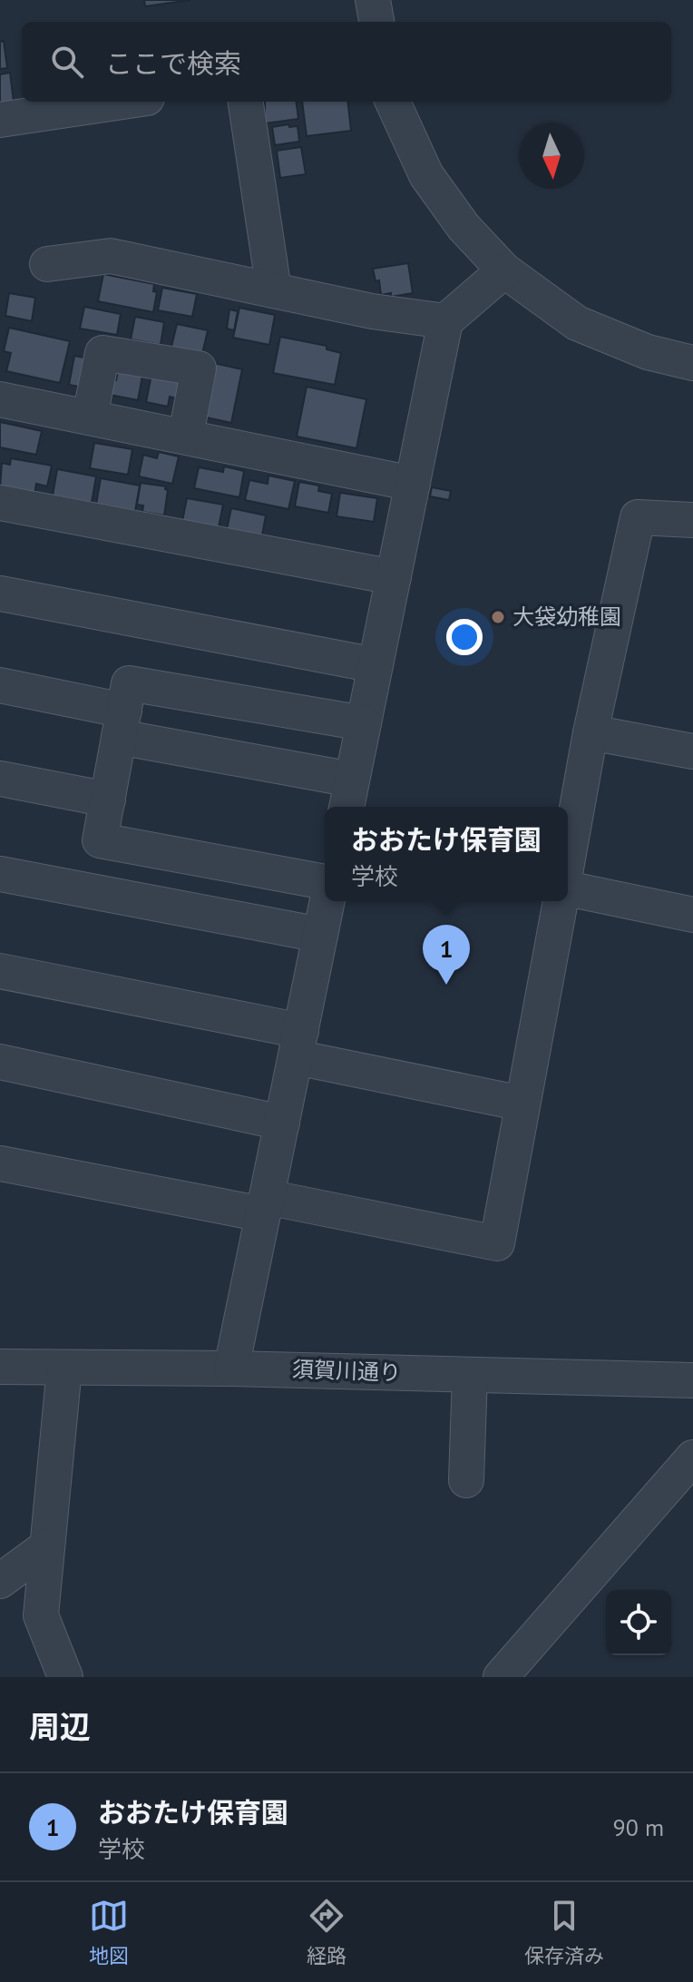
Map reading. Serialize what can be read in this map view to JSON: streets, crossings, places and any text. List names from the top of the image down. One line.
{"streets":{"street":["須賀川通り"]},"places":["大袋幼稚園"],"north":"bottom","page":{"search":"ここで検索","popup":["おおたけ保育園","学校"],"pins":"1","heading":"周辺","list":[{"mark":"1","name":"おおたけ保育園","note":"学校","value":"90 m"}],"nav":["地図","経路","保存済み"]}}
